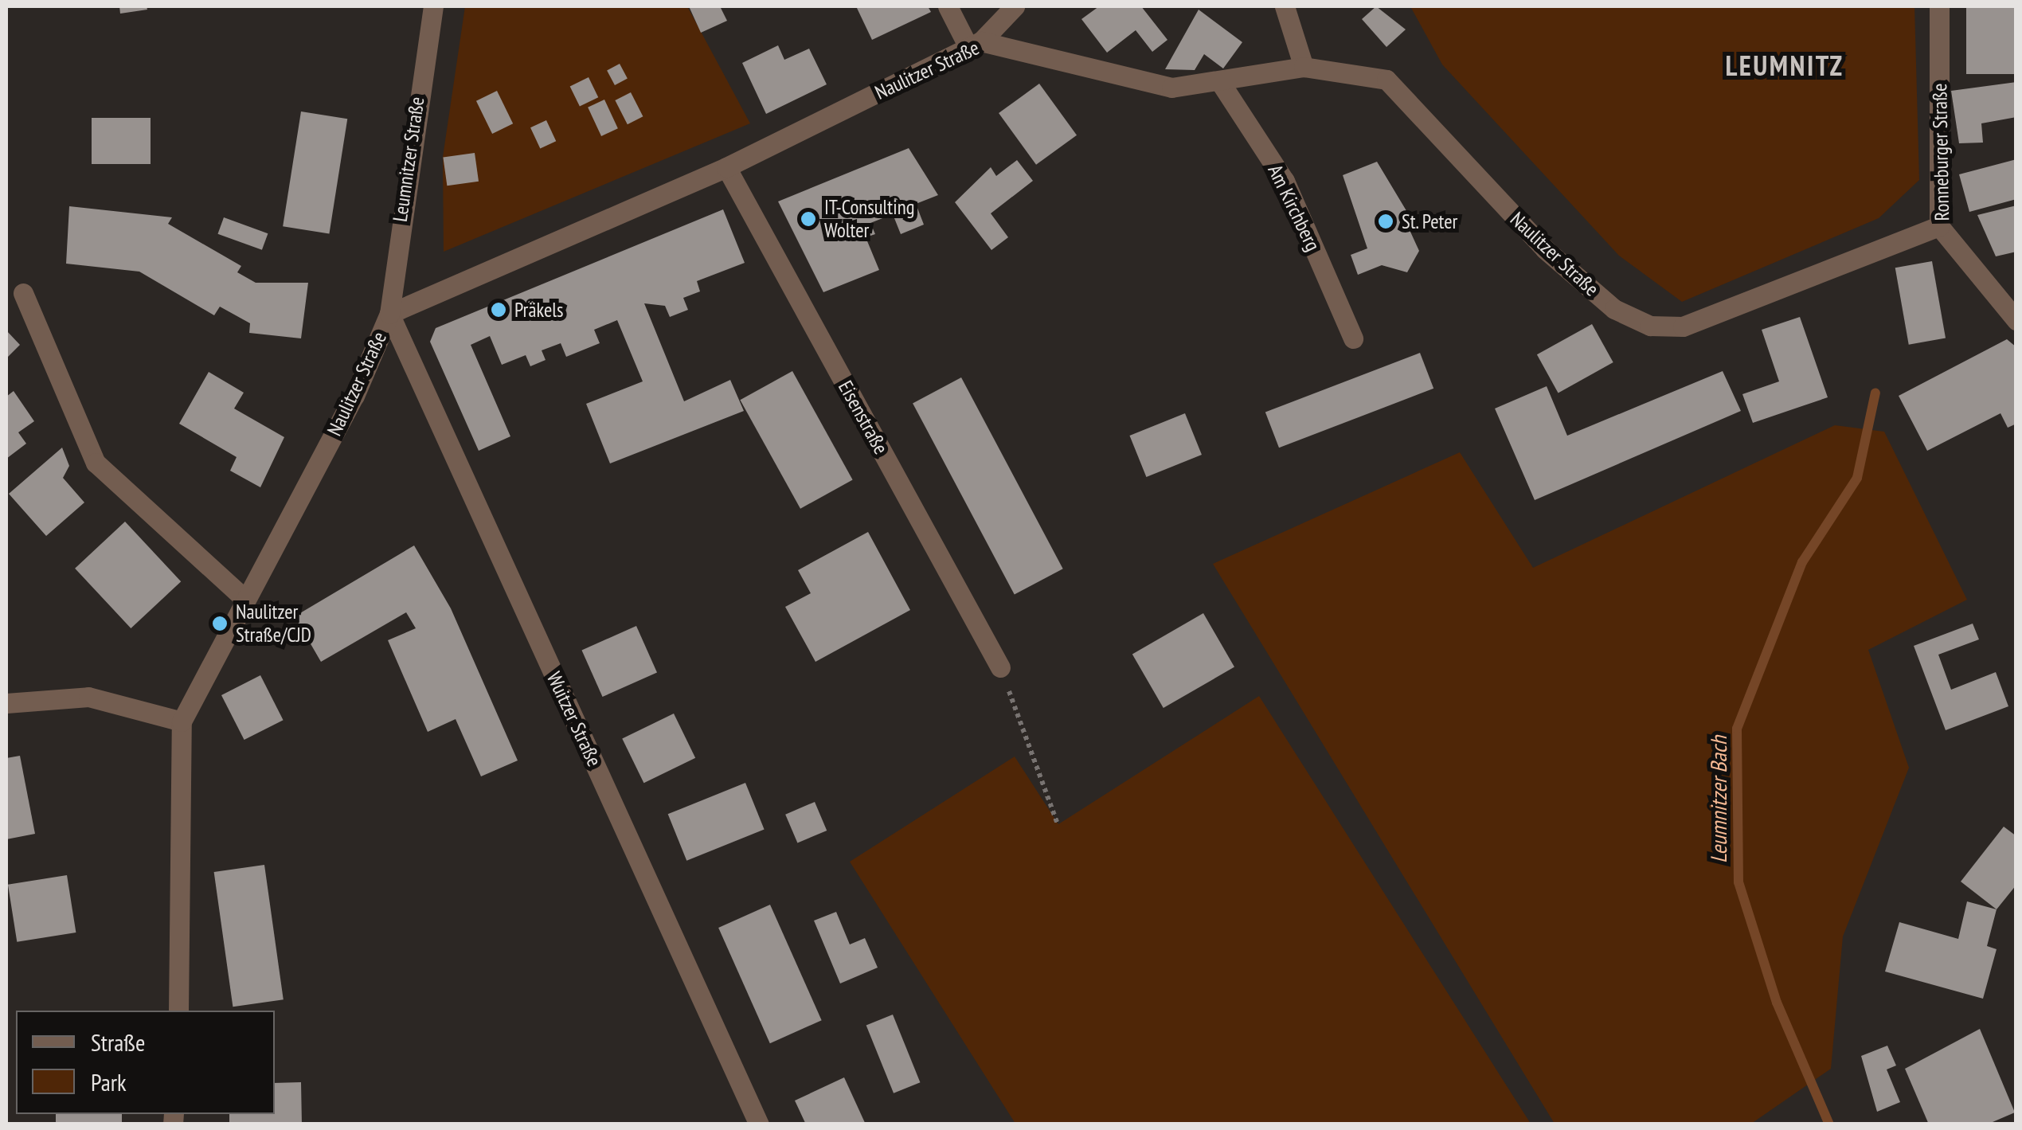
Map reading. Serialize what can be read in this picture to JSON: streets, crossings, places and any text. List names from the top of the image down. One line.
{"streets":{"street":["Naulitzer Straße","Ronneburger Straße","Leumnitzer Straße","Am Kirchberg","Eisenstraße","Wuitzer Straße"]},"crossings":[["Naulitzer Straße","Ronneburger Straße"],["Naulitzer Straße","Leumnitzer Straße"],["Naulitzer Straße","Am Kirchberg"],["Naulitzer Straße","Eisenstraße"],["Naulitzer Straße","Wuitzer Straße"],["Leumnitzer Straße","Wuitzer Straße"]],"districts":["LEUMNITZ"],"water":["Leumnitzer Bach"],"places":["IT-Consulting Wolter","St. Peter","Präkels","Naulitzer Straße/CJD"],"legend":["Straße","Park"]}
